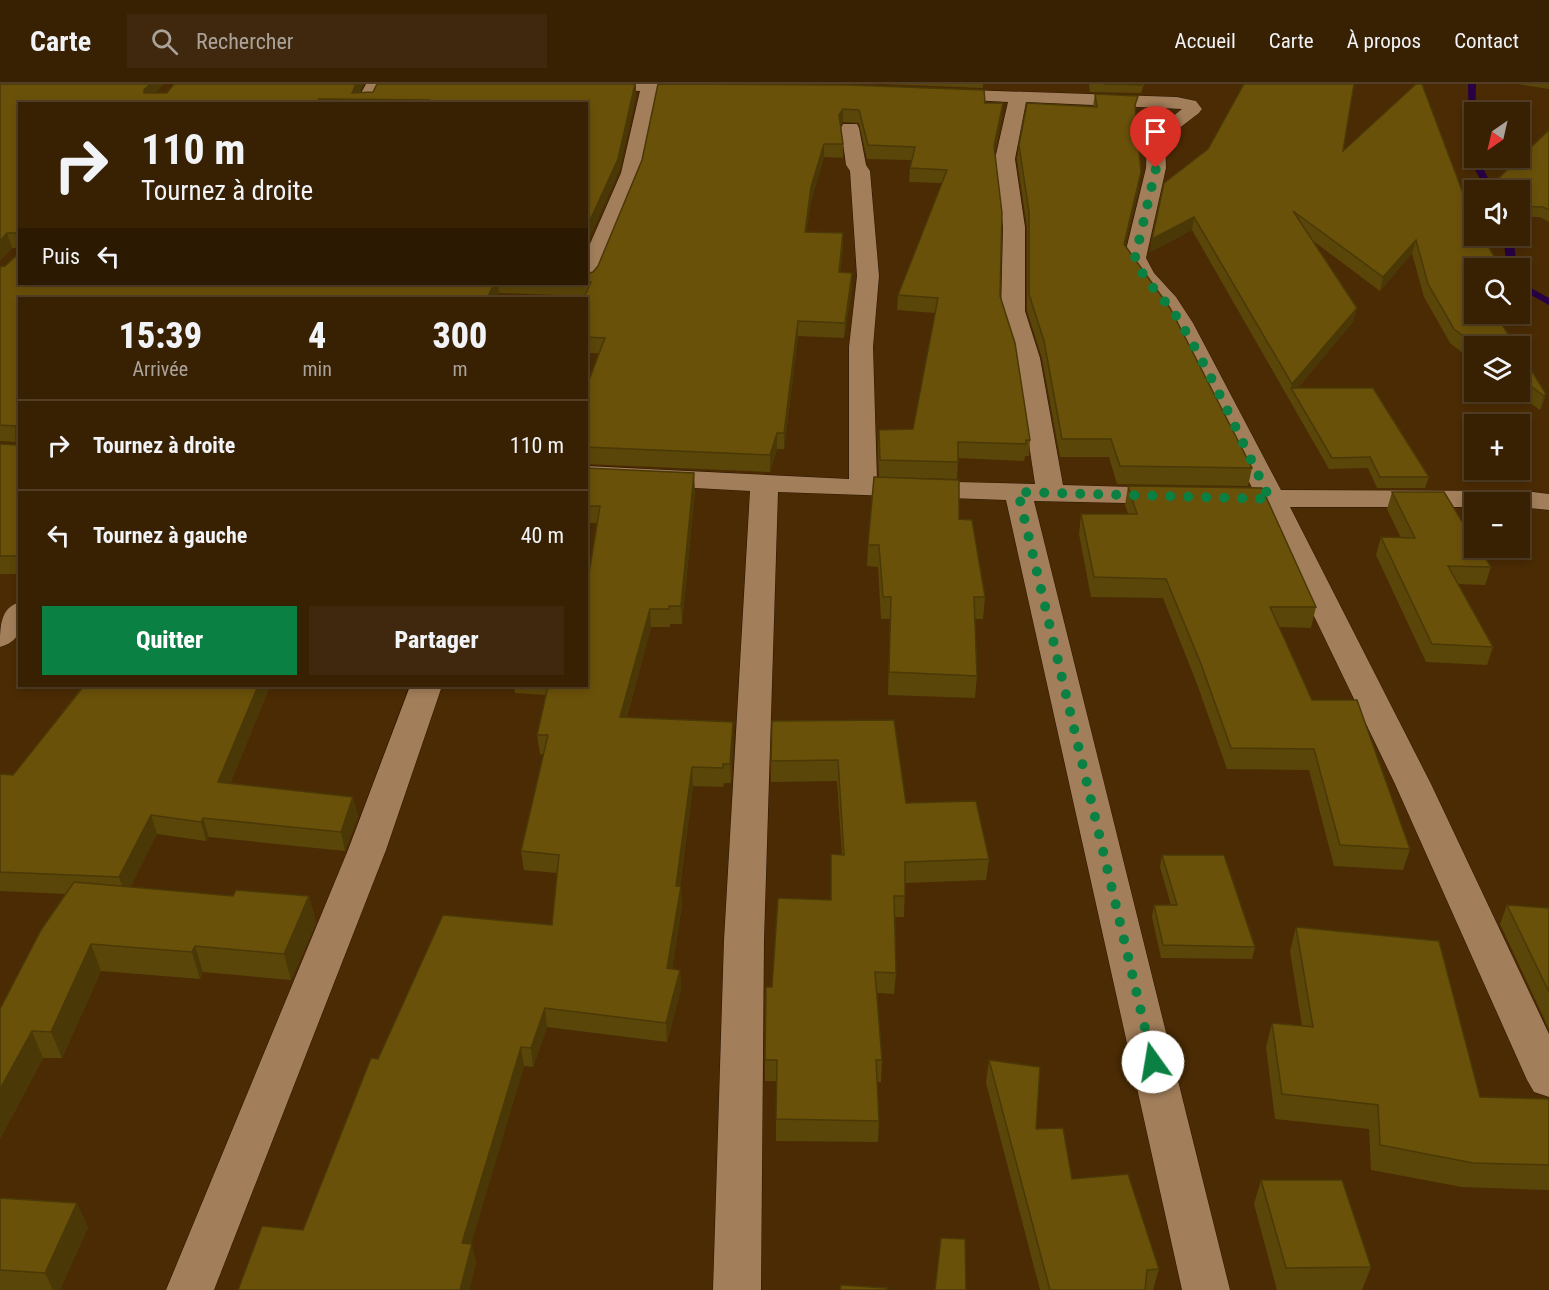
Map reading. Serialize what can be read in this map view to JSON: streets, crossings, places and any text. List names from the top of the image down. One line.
{"north":"bottom left","page":{"header":"Carte","search":"Rechercher","nav":["Accueil","Carte","À propos","Contact"],"map_buttons":["+","−"],"turn":["110 m","Tournez à droite"],"then":"Puis","eta":["15:39","Arrivée","4","min","300","m"],"list":[{"name":"Tournez à droite","value":"110 m"},{"name":"Tournez à gauche","value":"40 m"}],"buttons":["Quitter","Partager"]}}
